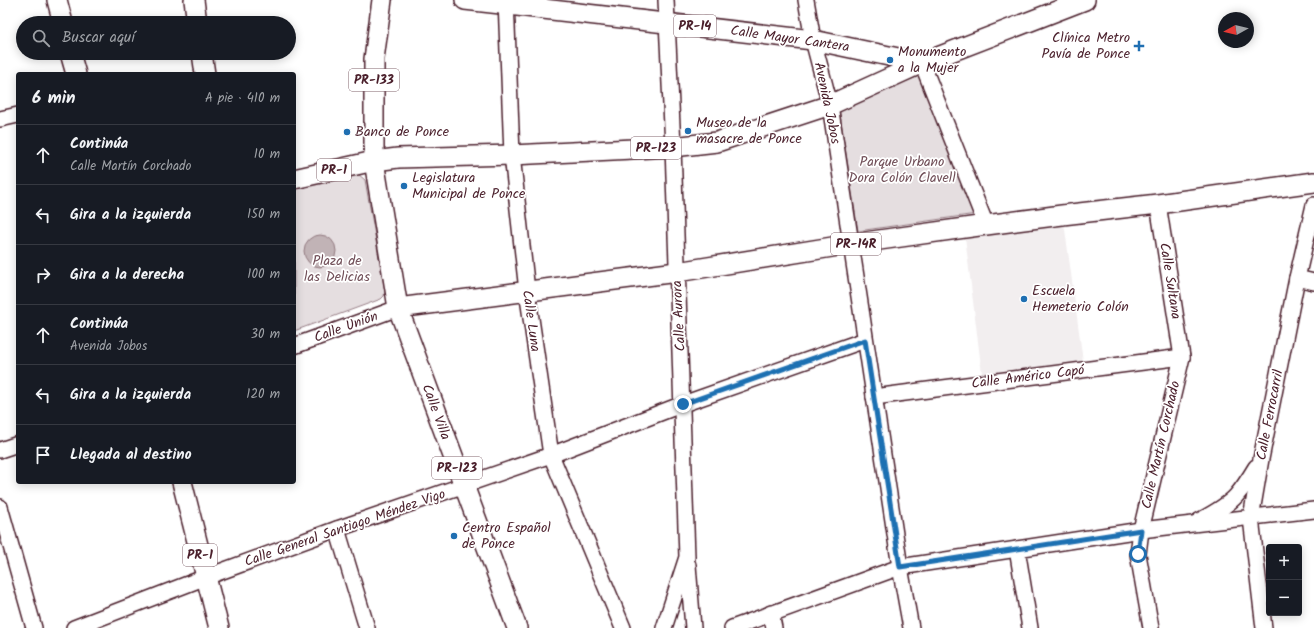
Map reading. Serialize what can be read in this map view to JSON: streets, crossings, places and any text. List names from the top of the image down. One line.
{"streets":{"main road":["PR-14","Calle Mayor Cantera","PR-133","PR-123","PR-1","PR-14R","Calle Villa"],"street":["Avenida Jobos","Calle Sultana","Calle Aurora","Calle Luna","Calle Unión","Calle Américo Capó","Calle Ferrocarril","Calle Martín Corchado","Calle General Santiago Méndez Vigo"]},"crossings":[["Calle Mayor Cantera","Avenida Jobos"],["Calle Mayor Cantera","PR-123"],["Calle Mayor Cantera","Calle Aurora"],["Calle Mayor Cantera","Calle Luna"],["PR-133","PR-123"],["PR-133","PR-1"],["PR-133","PR-14R"],["PR-133","Calle Unión"],["PR-133","Calle Villa"],["Avenida Jobos","PR-123"],["Avenida Jobos","PR-14R"],["Avenida Jobos","Calle Américo Capó"],["Avenida Jobos","Calle General Santiago Méndez Vigo"],["PR-123","PR-1"],["PR-123","Calle Aurora"],["PR-123","Calle Luna"],["PR-1","Calle General Santiago Méndez Vigo"],["PR-14R","Calle Sultana"],["PR-14R","Calle Aurora"],["PR-14R","Calle Luna"],["PR-14R","Calle Unión"],["PR-14R","Calle Villa"],["Calle Sultana","Calle Américo Capó"],["Calle Sultana","Calle Martín Corchado"],["Calle Aurora","Calle General Santiago Méndez Vigo"],["Calle Luna","Calle General Santiago Méndez Vigo"],["Calle Unión","Calle Villa"],["Calle Américo Capó","Calle Martín Corchado"],["Calle Villa","Calle General Santiago Méndez Vigo"]],"parks":["Parque Urbano Dora Colón Clavell","Plaza de las Delicias"],"places":{"health":["Clínica Metro Pavía de Ponce"],"other":["Monumento a la Mujer","Museo de la masacre de Ponce","Banco de Ponce","Legislatura Municipal de Ponce","Escuela Hemeterio Colón","Centro Español de Ponce"]},"north":"left","page":{"search":"Buscar aquí","heading":["6 min","A pie · 410 m"],"list":[["Continúa","Calle Martín Corchado","10 m"],["Gira a la izquierda","150 m"],["Gira a la derecha","100 m"],["Continúa","Avenida Jobos","30 m"],["Gira a la izquierda","120 m"],"Llegada al destino"],"map_buttons":["+","−"]}}
